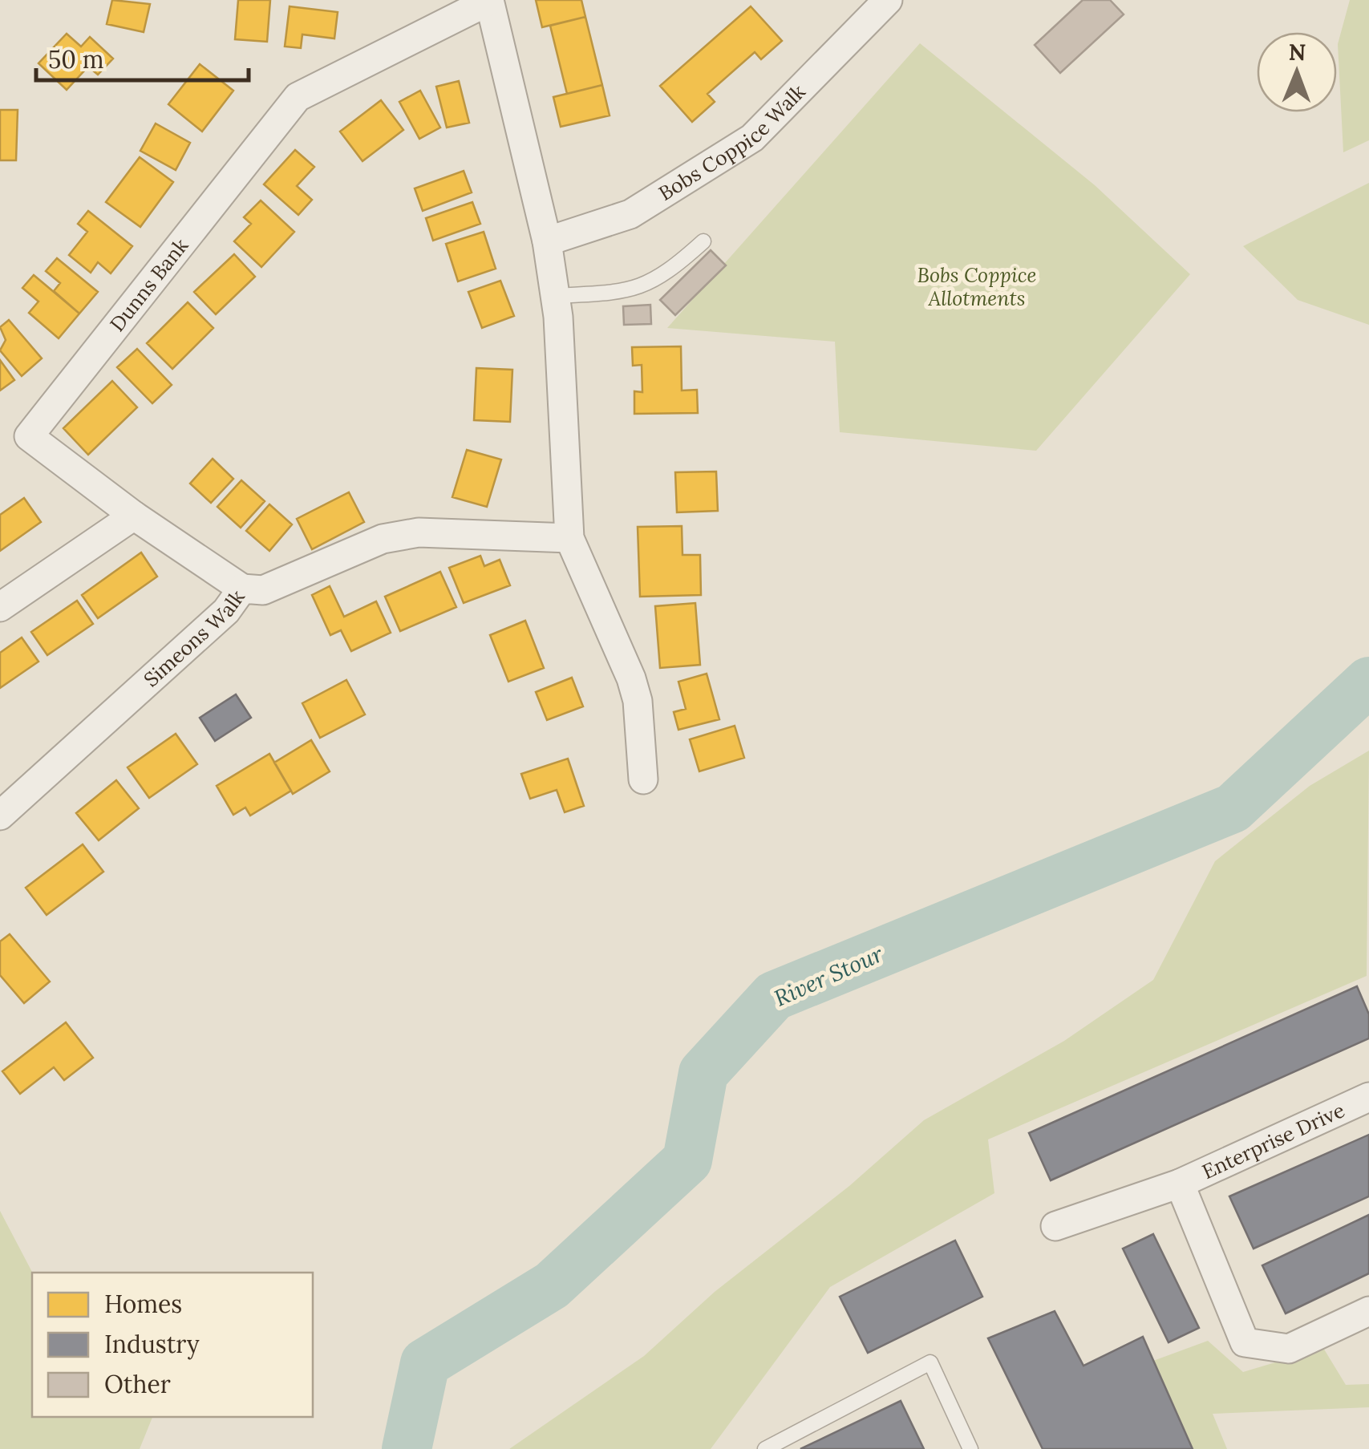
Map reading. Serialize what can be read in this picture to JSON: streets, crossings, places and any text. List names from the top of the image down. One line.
{"streets":{"street":["Bobs Coppice Walk","Dunns Bank","Simeons Walk","Enterprise Drive"]},"crossings":[["Bobs Coppice Walk","Dunns Bank"],["Dunns Bank","Simeons Walk"]],"water":["River Stour"],"parks":["Bobs Coppice Allotments"],"legend":["Homes","Industry","Other"],"scale_bar":"50 m","north":"top"}
